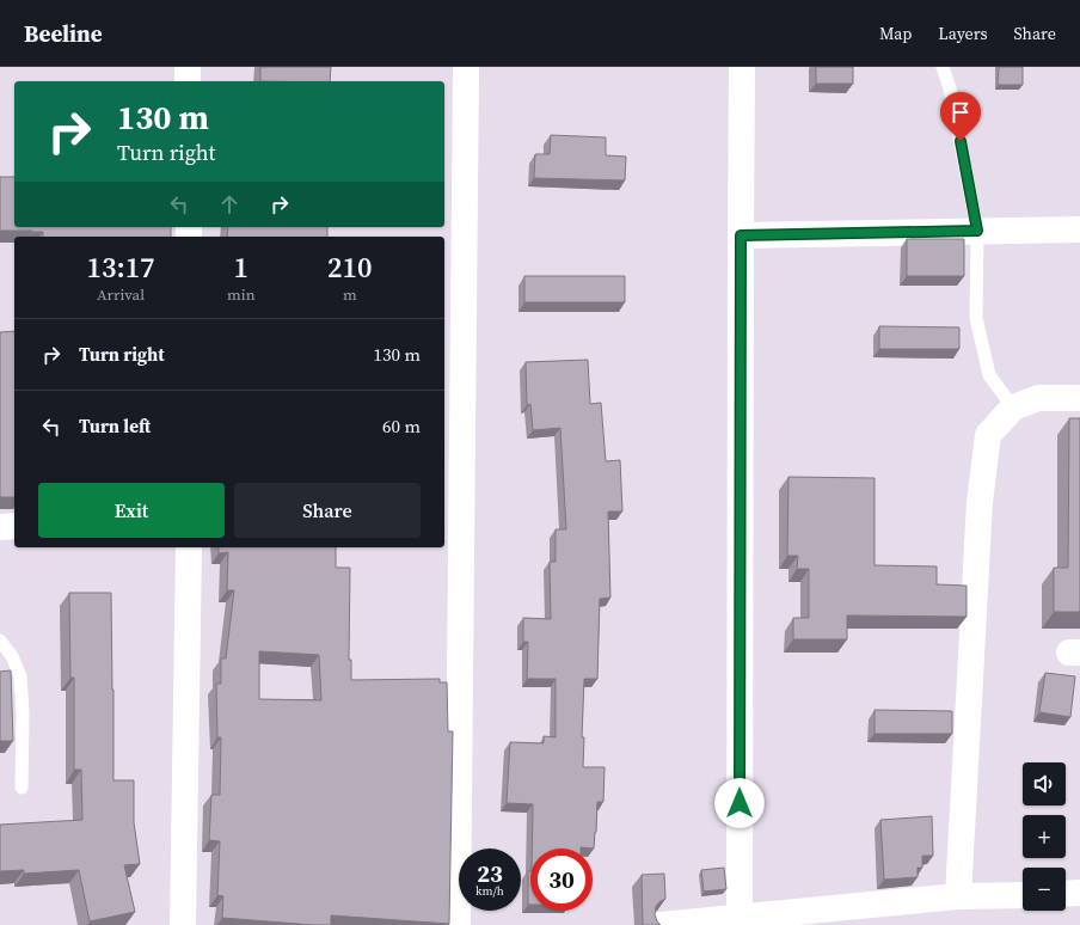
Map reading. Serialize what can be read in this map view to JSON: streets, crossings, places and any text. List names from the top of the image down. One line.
{"page":{"header":"Beeline","nav":["Map","Layers","Share"],"turn":["130 m","Turn right"],"eta":["13:17","Arrival","1","min","210","m"],"list":[{"name":"Turn right","value":"130 m"},{"name":"Turn left","value":"60 m"}],"buttons":["Exit","Share"],"map_buttons":["+","−"],"speed":"23 km/h","limit":"30"}}
